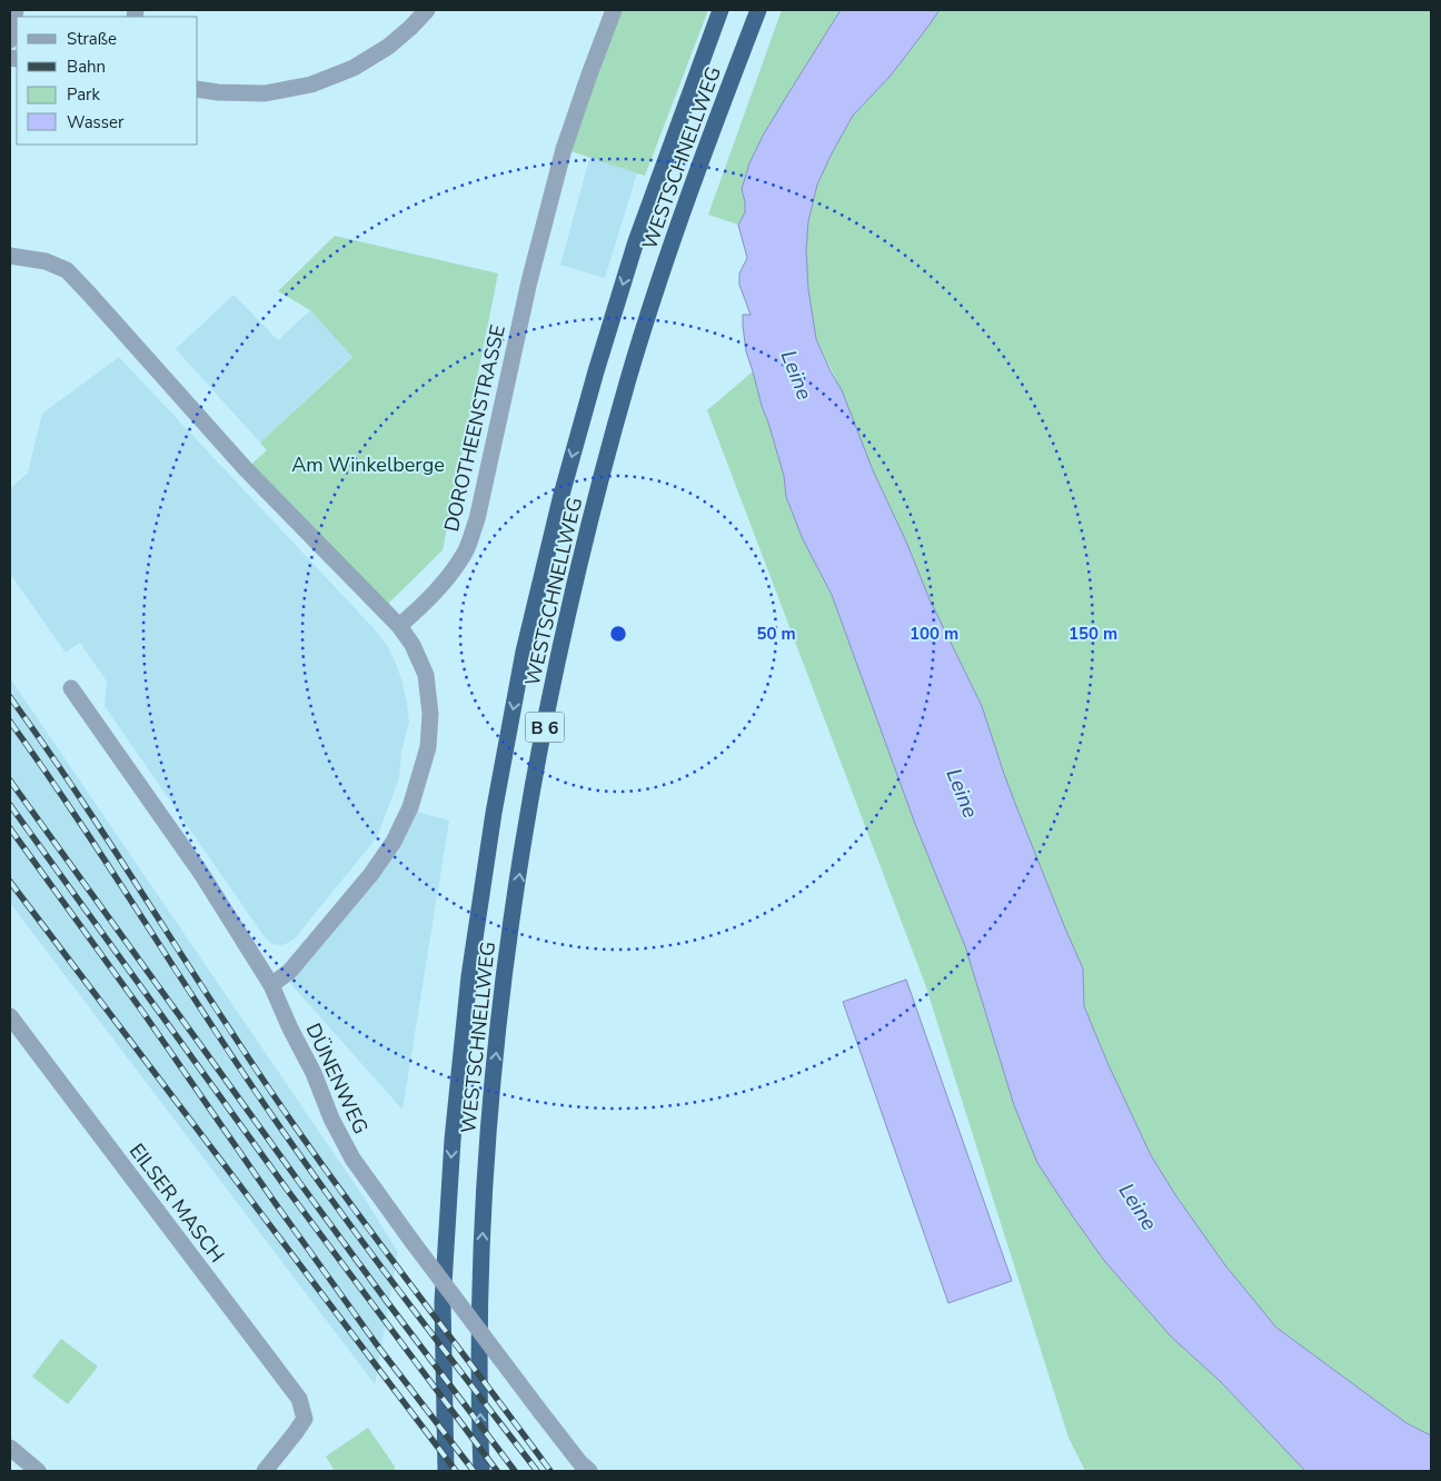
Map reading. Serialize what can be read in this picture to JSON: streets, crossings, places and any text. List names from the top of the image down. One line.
{"streets":{"highway":["WESTSCHNELLWEG","B 6"],"street":["DOROTHEENSTRASSE","DÜNENWEG","EILSER MASCH"]},"water":["Leine"],"parks":["Am Winkelberge"],"legend":["Straße","Bahn","Park","Wasser"],"rings":["50 m","100 m","150 m"]}
